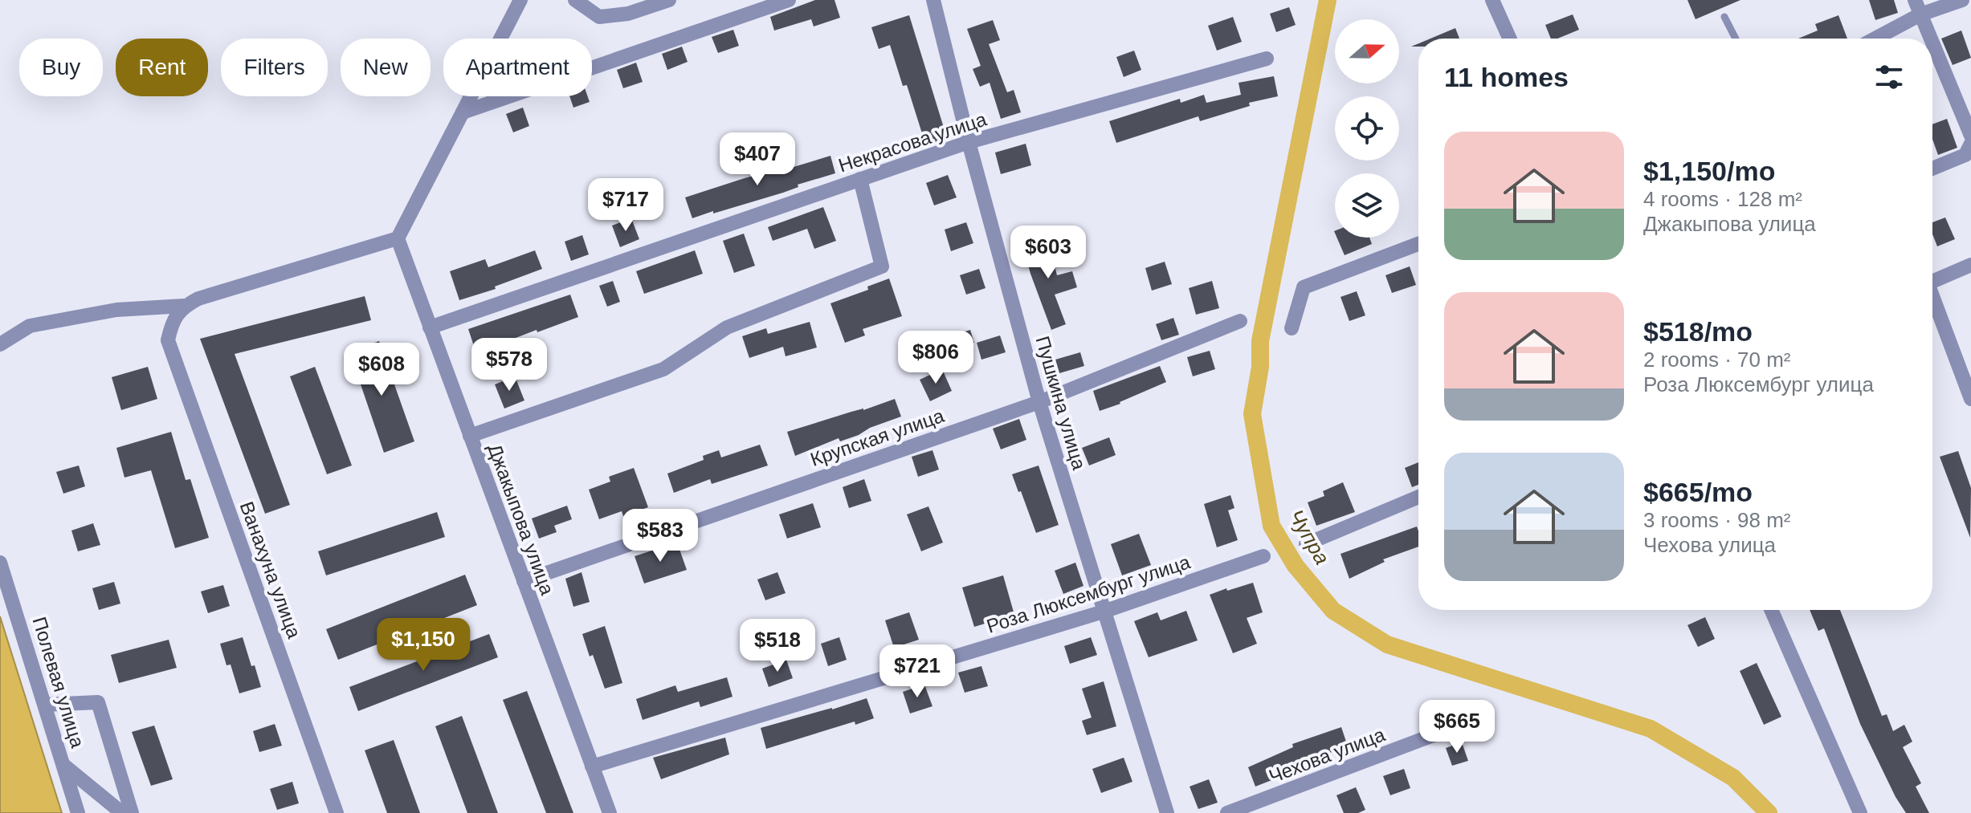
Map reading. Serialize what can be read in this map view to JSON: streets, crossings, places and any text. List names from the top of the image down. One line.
{"streets":{"street":["Некрасова улица","Пушкина улица","Крупская улица","Джакыпова улица","Ванахуна улица","Роза Люксембург улица","Полевая улица","Чехова улица"]},"crossings":[["Некрасова улица","Пушкина улица"],["Некрасова улица","Джакыпова улица"],["Пушкина улица","Крупская улица"],["Пушкина улица","Роза Люксембург улица"],["Крупская улица","Джакыпова улица"],["Джакыпова улица","Роза Люксембург улица"]],"water":["Чупра"],"north":"right","page":{"chip":["Buy","Rent","Filters","New","Apartment"],"heading":"11 homes","list":[{"name":"$1,150/mo","note":"4 rooms · 128 m² · Джакыпова улица"},{"name":"$518/mo","note":"2 rooms · 70 m² · Роза Люксембург улица"},{"name":"$665/mo","note":"3 rooms · 98 m² · Чехова улица"}],"price":["$407","$717","$603","$806","$578","$608","$583","$1,150","$518","$721","$665"]}}
